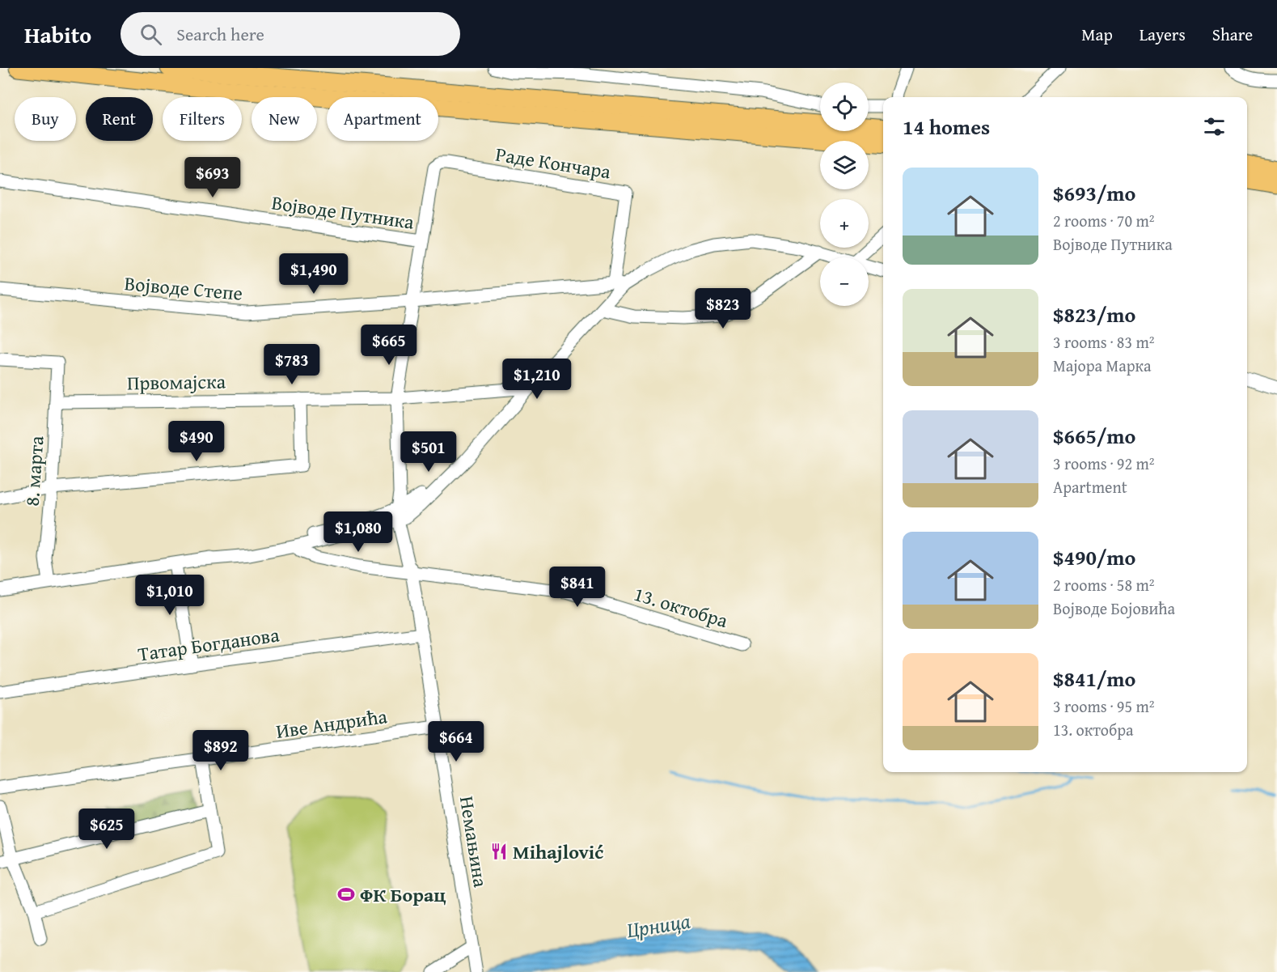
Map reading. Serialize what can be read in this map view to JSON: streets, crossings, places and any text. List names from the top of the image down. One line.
{"streets":{"street":["Раде Кончара","Војводе Путника","Војводе Степе","Првомајска","8. марта","13. октобра","Татар Богданова","Иве Андрића","Немањина"]},"crossings":[["Раде Кончара","Војводе Путника"],["Раде Кончара","Војводе Степе"],["Раде Кончара","Првомајска"],["Раде Кончара","Немањина"],["Првомајска","8. марта"],["Првомајска","Немањина"],["13. октобра","Немањина"],["Татар Богданова","Немањина"],["Иве Андрића","Немањина"]],"water":["Црница"],"places":{"restaurant":["Mihajlović"],"sports":["ФК Борац"]},"page":{"header":"Habito","search":"Search here","nav":["Map","Layers","Share"],"map_buttons":["+","−"],"chip":["Buy","Rent","Filters","New","Apartment"],"heading":"14 homes","list":[{"name":"$693/mo","note":"2 rooms · 70 m² · Војводе Путника"},{"name":"$823/mo","note":"3 rooms · 83 m² · Мајора Марка"},{"name":"$665/mo","note":"3 rooms · 92 m² · Apartment"},{"name":"$490/mo","note":"2 rooms · 58 m² · Војводе Бојовића"},{"name":"$841/mo","note":"3 rooms · 95 m² · 13. октобра"}],"price":["$693","$1,490","$823","$665","$783","$1,210","$490","$501","$1,080","$841","$1,010","$664","$892","$625"]}}
